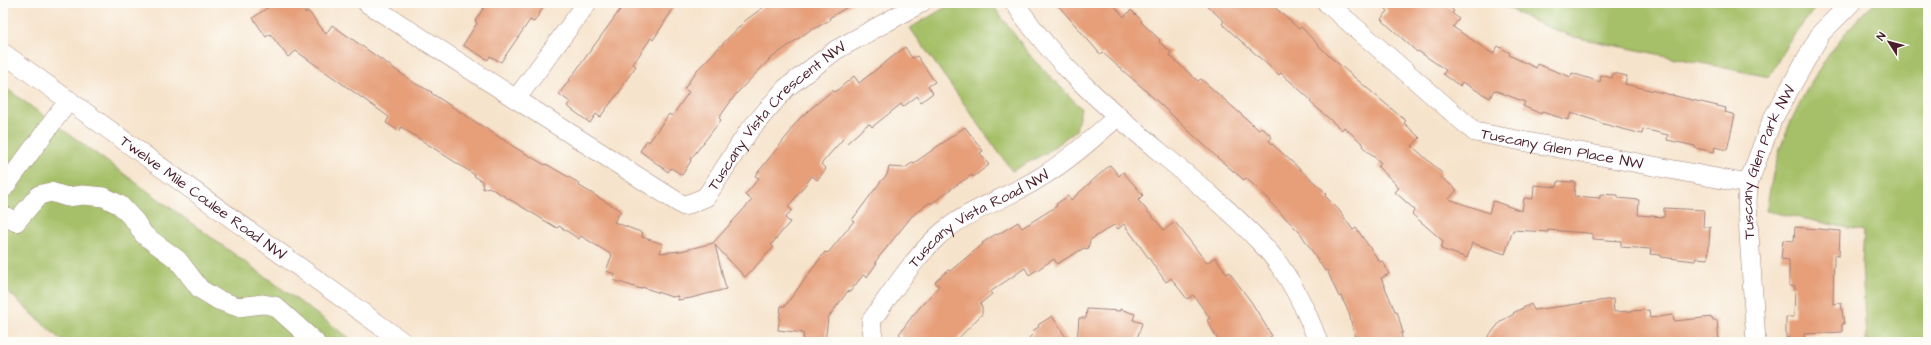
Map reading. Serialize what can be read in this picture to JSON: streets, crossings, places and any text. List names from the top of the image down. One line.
{"streets":{"street":["Tuscany Vista Crescent NW","Tuscany Glen Place NW","Tuscany Glen Park NW","Twelve Mile Coulee Road NW","Tuscany Vista Road NW"]},"crossings":[["Tuscany Glen Place NW","Tuscany Glen Park NW"]],"north":"top left"}
